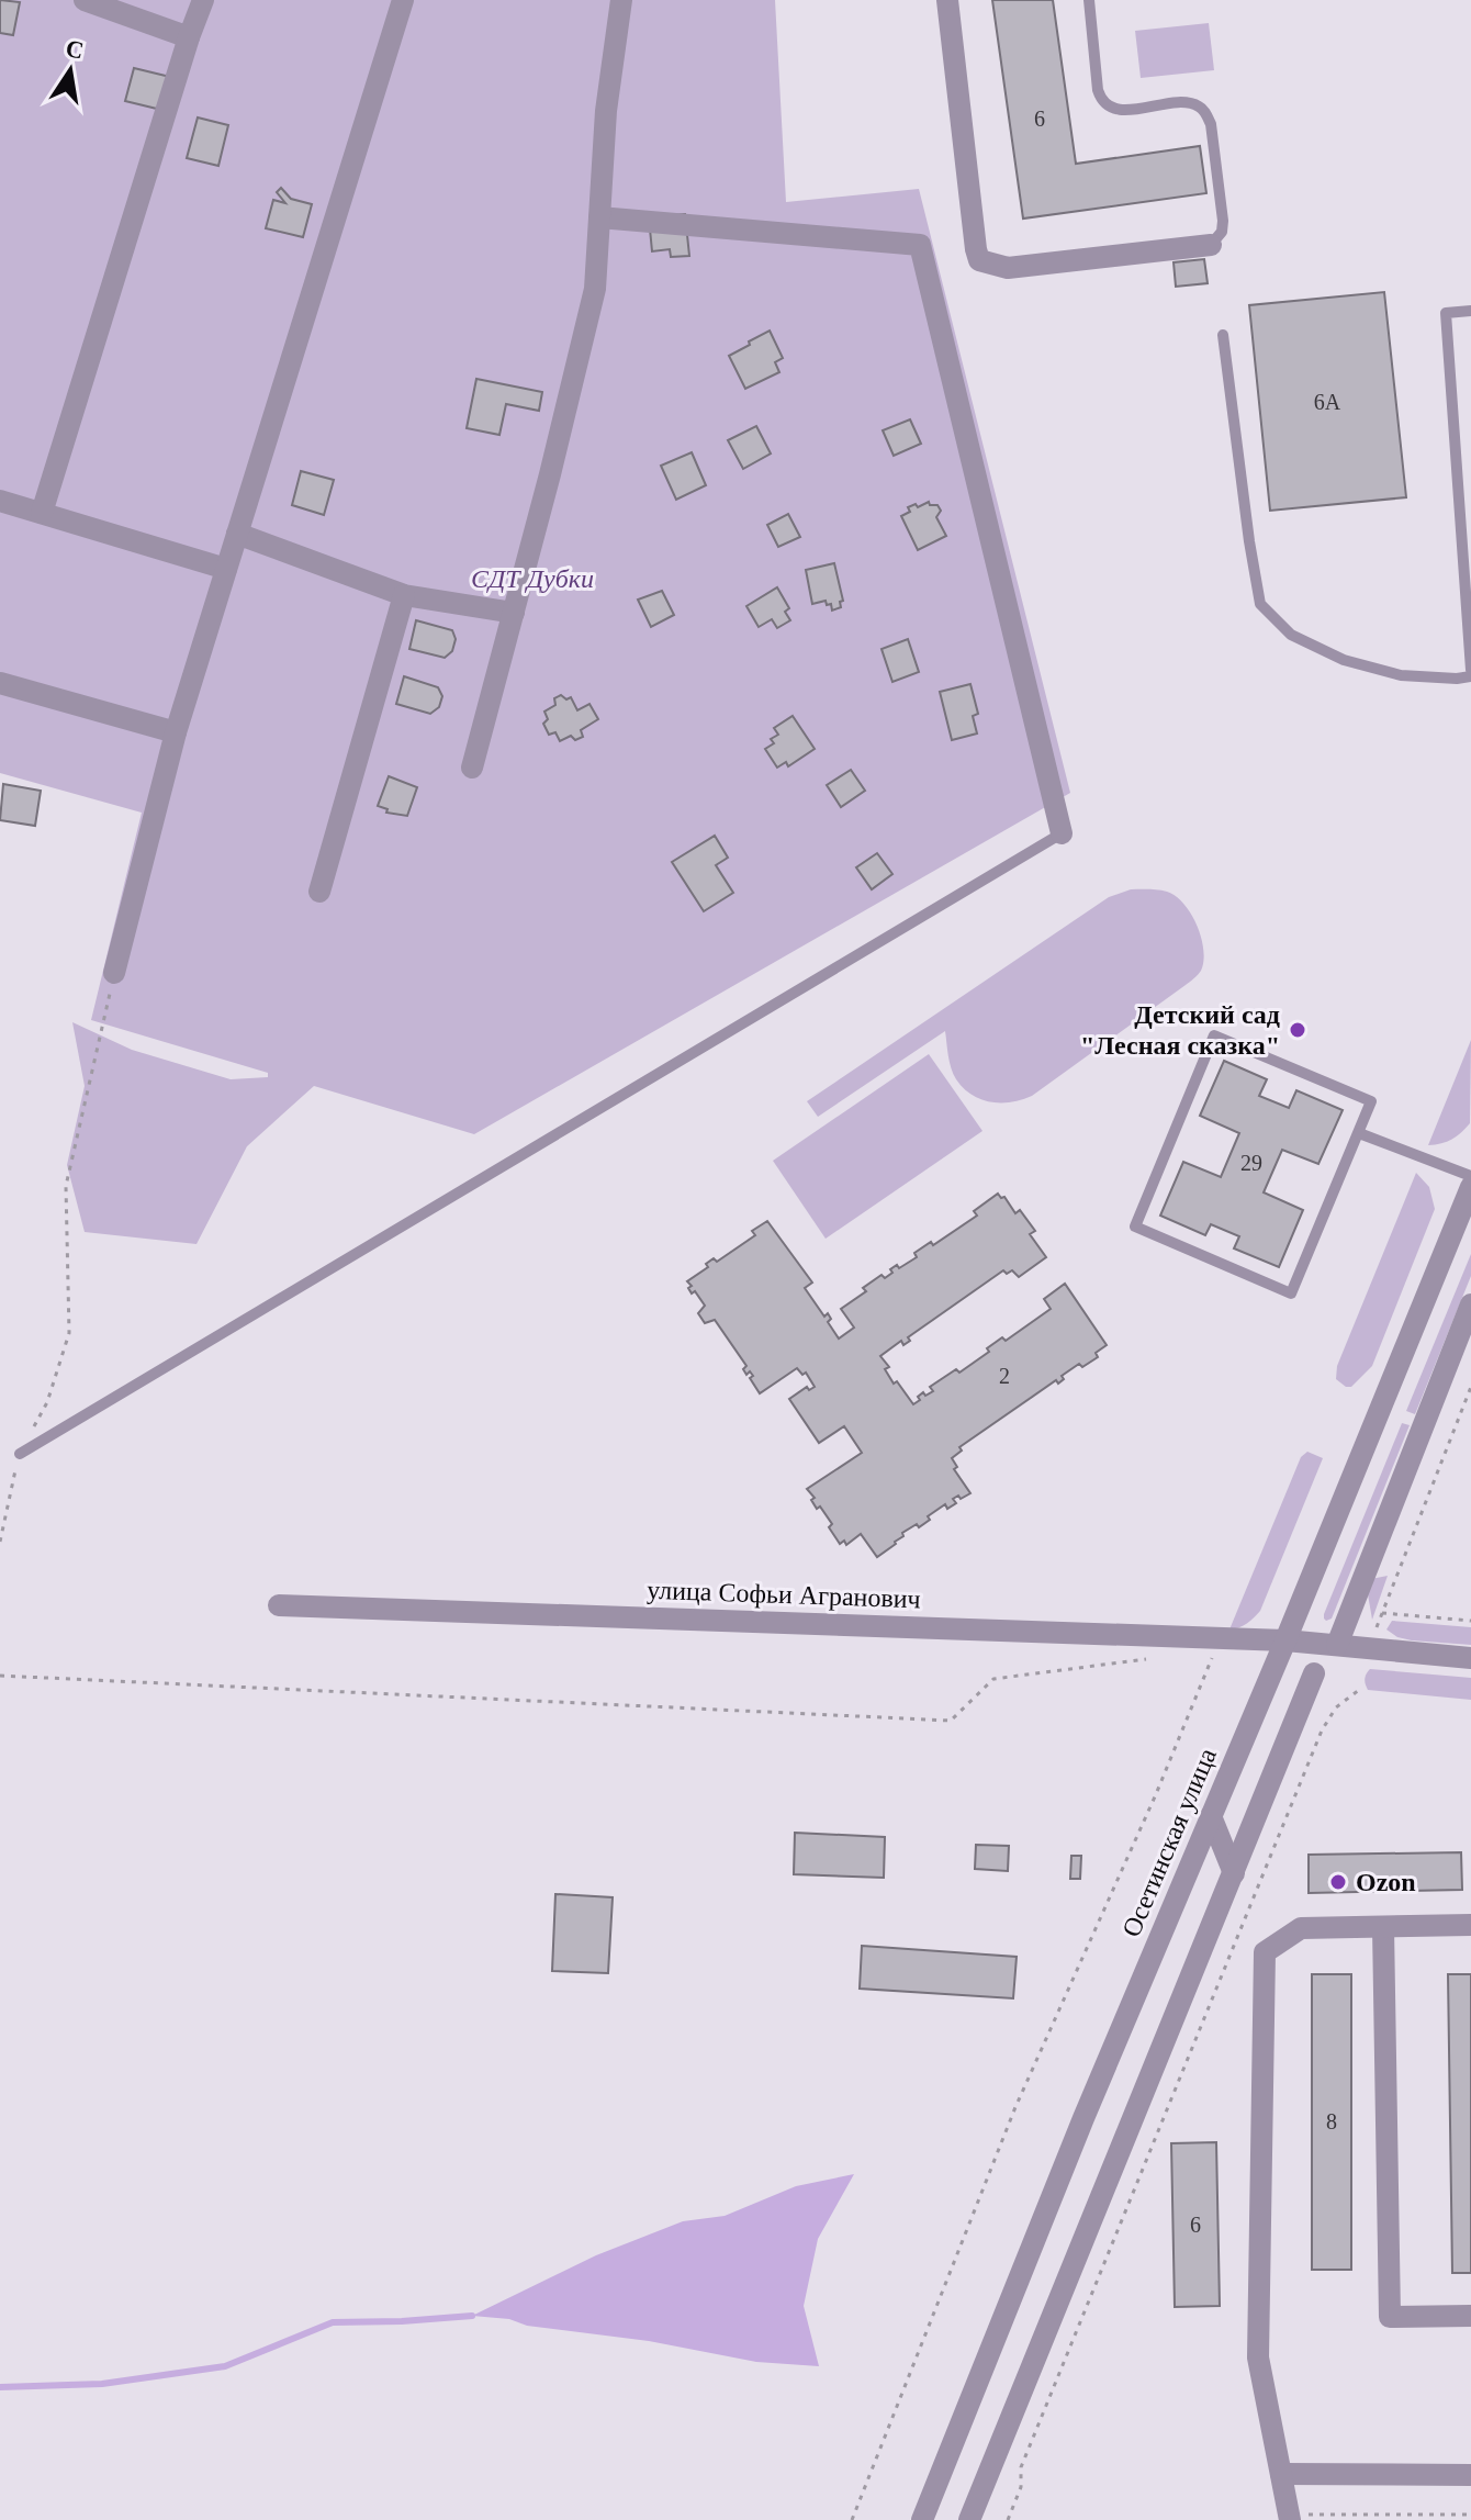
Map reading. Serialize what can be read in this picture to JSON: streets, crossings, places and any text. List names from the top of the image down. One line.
{"streets":{"street":["улица Софьи Агранович","Осетинская улица"]},"crossings":[["улица Софьи Агранович","Осетинская улица"]],"parks":["СДТ Дубки"],"places":["Детский сад \"Лесная сказка\"","Ozon"],"house_numbers":["6","6А","29","2","8","6"],"north":"top"}
